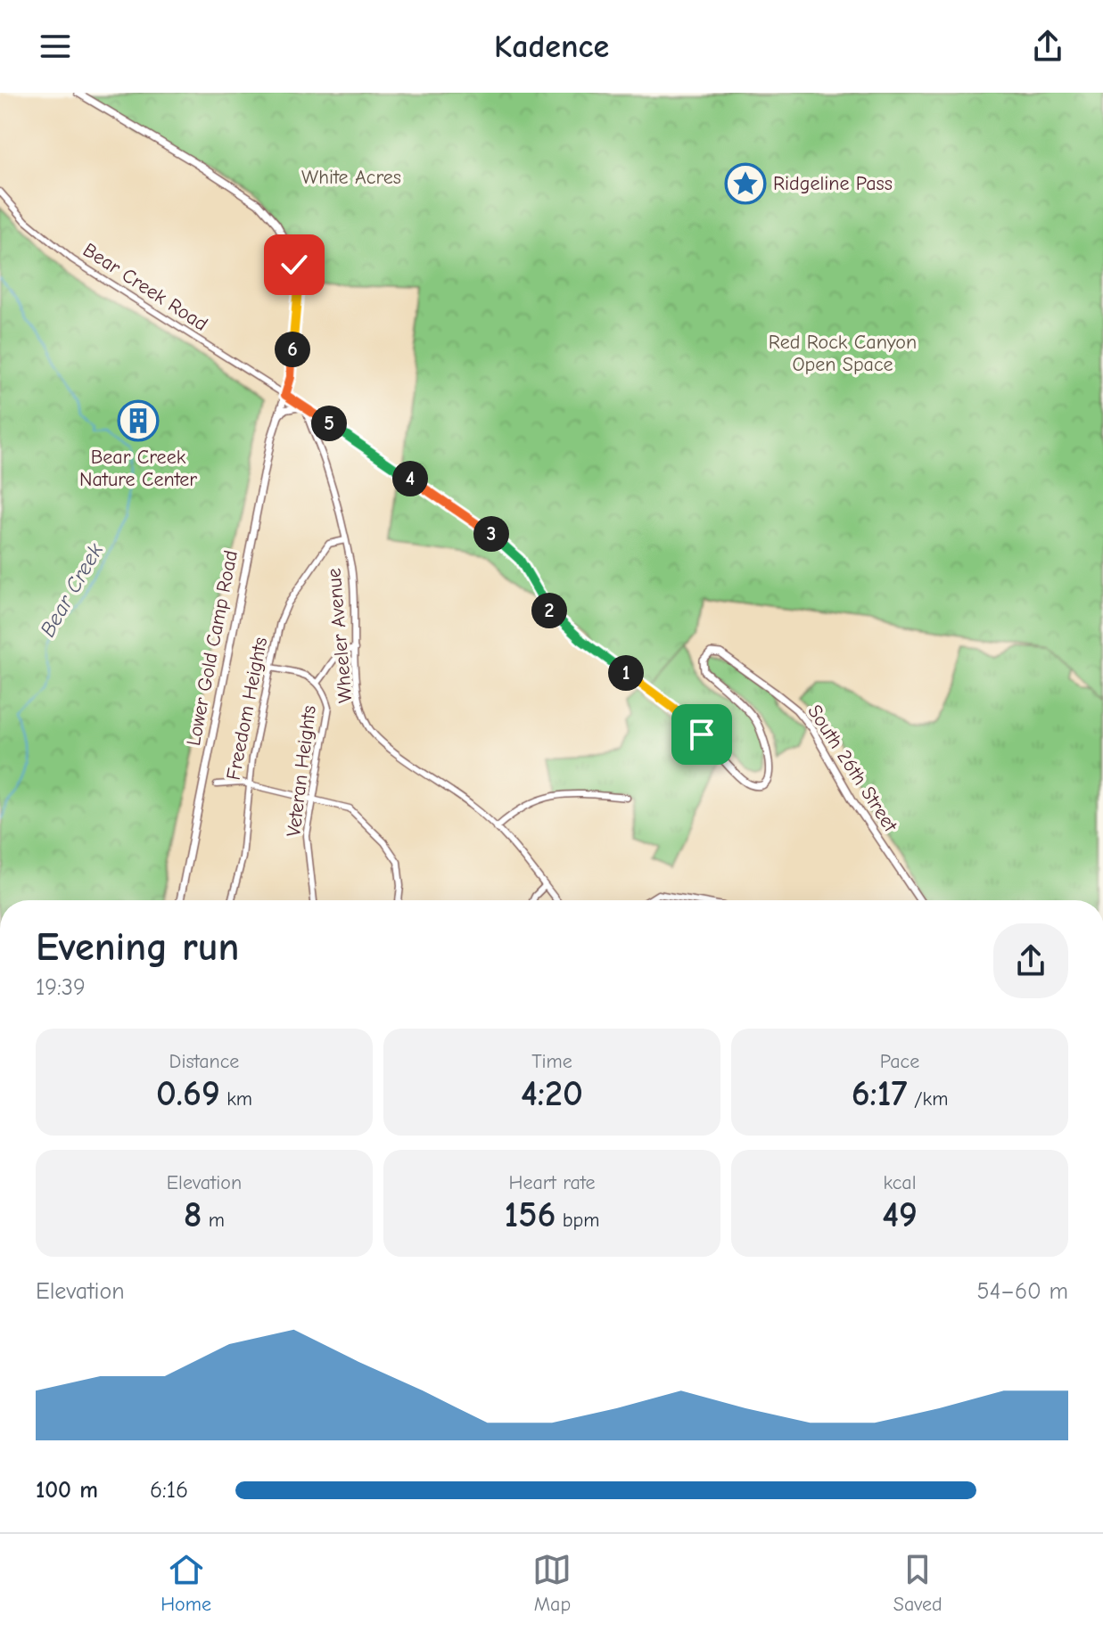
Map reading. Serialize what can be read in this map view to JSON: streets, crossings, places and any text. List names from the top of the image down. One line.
{"streets":{"street":["Bear Creek Road","Wheeler Avenue","Lower Gold Camp Road","Freedom Heights","South 26th Street","Veteran Heights"]},"crossings":[["Bear Creek Road","Lower Gold Camp Road"],["Bear Creek Road","South 26th Street"],["Wheeler Avenue","Freedom Heights"],["Wheeler Avenue","South 26th Street"],["Wheeler Avenue","Veteran Heights"],["Lower Gold Camp Road","South 26th Street"],["Freedom Heights","Veteran Heights"]],"water":["Bear Creek"],"parks":["White Acres","Red Rock Canyon Open Space"],"places":{"place":["Ridgeline Pass"],"building":["Bear Creek Nature Center"]},"page":{"header":"Kadence","pins":["6","5","4","3","2","1"],"heading":["Evening run","19:39"],"stats":[["Distance","0.69 km"],["Time","4:20"],["Pace","6:17 /km"],["Elevation","8 m"],["Heart rate","156 bpm"],["kcal","49"]],"chart":["Elevation","54–60 m"],"list":[{"name":"100 m","note":"6:16"}],"tabs":["Home","Map","Saved"]}}
